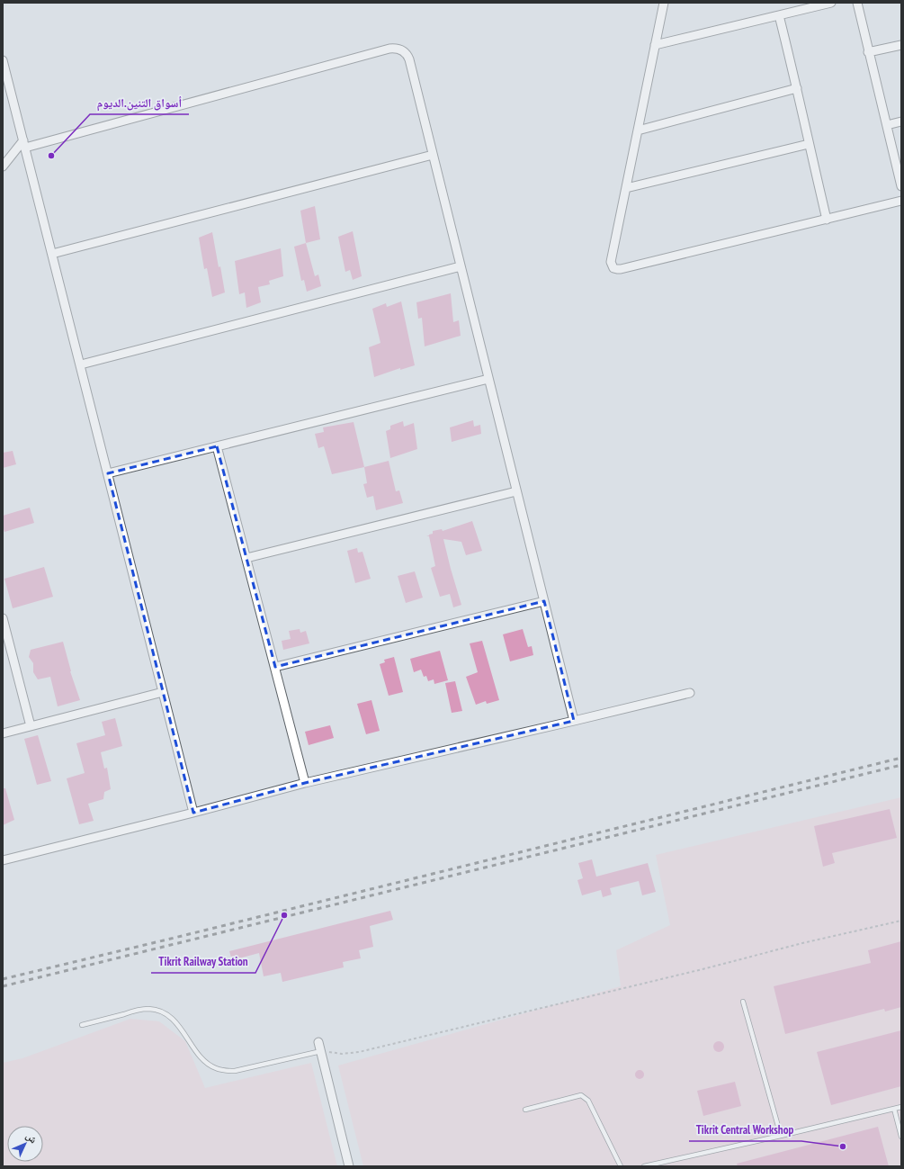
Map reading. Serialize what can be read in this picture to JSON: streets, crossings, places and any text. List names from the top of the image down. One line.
{"places":["أسواق التنين.الديوم","Tikrit Railway Station","Tikrit Central Workshop"],"north":"top right"}
